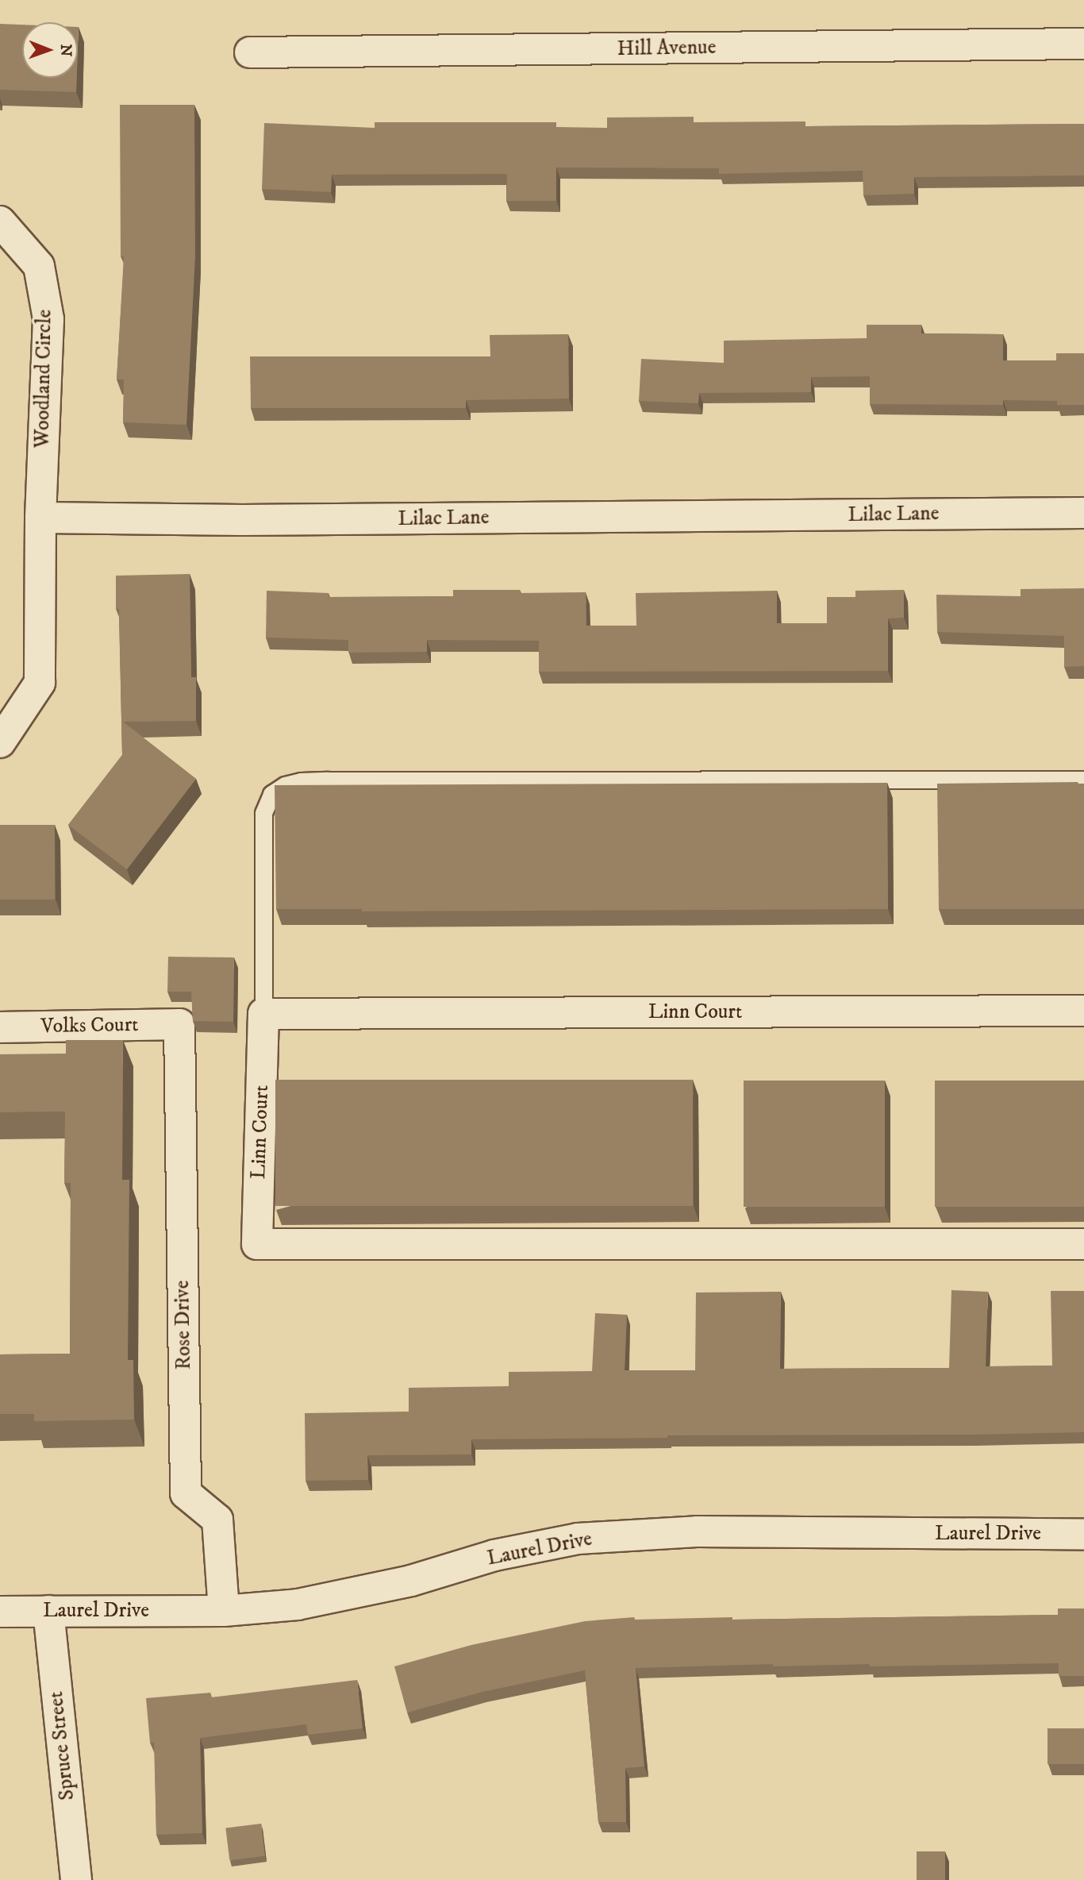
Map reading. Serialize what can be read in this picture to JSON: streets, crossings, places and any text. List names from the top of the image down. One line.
{"streets":{"street":["Hill Avenue","Woodland Circle","Lilac Lane","Linn Court","Volks Court","Rose Drive","Laurel Drive","Spruce Street"]},"crossings":[["Woodland Circle","Lilac Lane"],["Volks Court","Rose Drive"],["Rose Drive","Laurel Drive"],["Laurel Drive","Spruce Street"]],"north":"right"}
